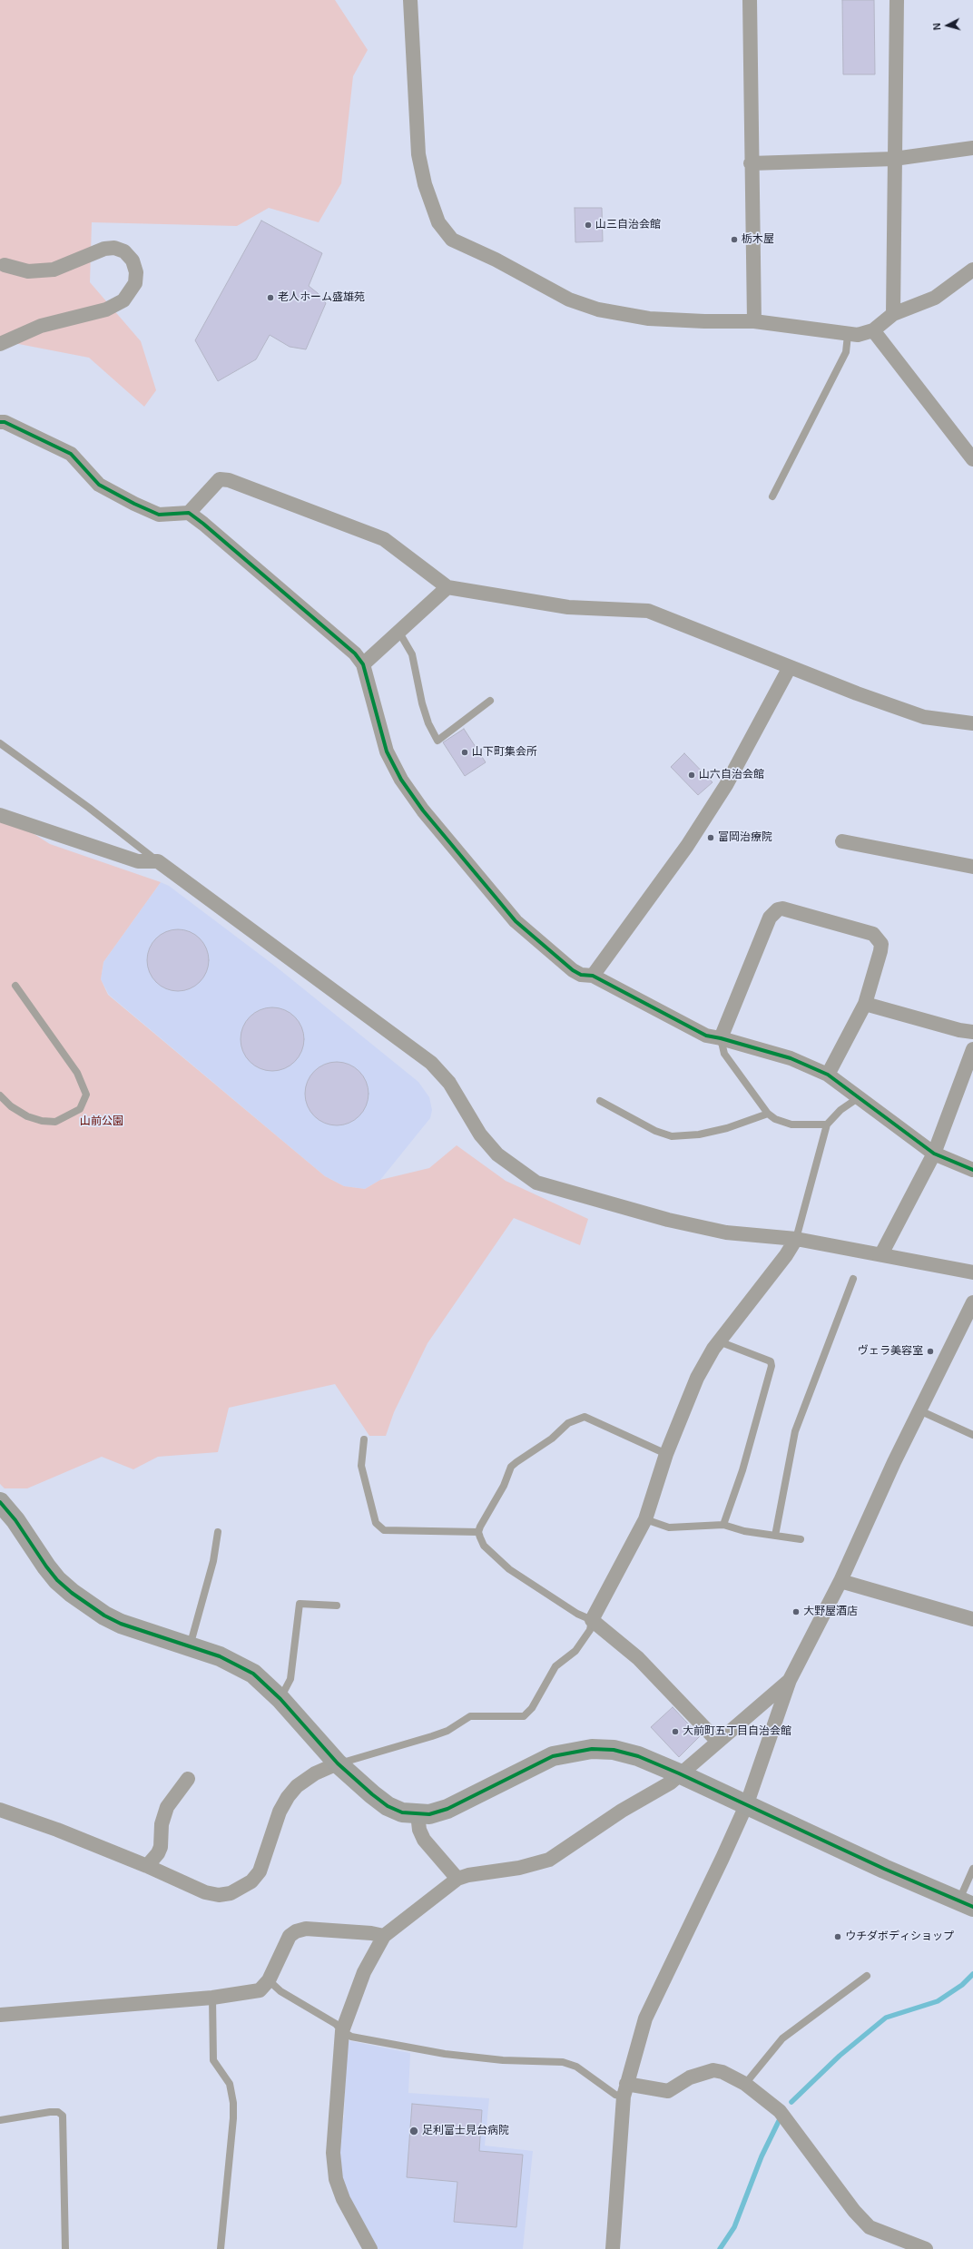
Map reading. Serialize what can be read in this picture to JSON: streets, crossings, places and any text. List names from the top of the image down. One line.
{"parks":["山前公園"],"places":["山三自治会館","栃木屋","老人ホーム盛雄苑","山下町集会所","山六自治会館","富岡治療院","ヴェラ美容室","大野屋酒店","大前町五丁目自治会館","ウチダボディショップ","足利富士見台病院"],"north":"left"}
